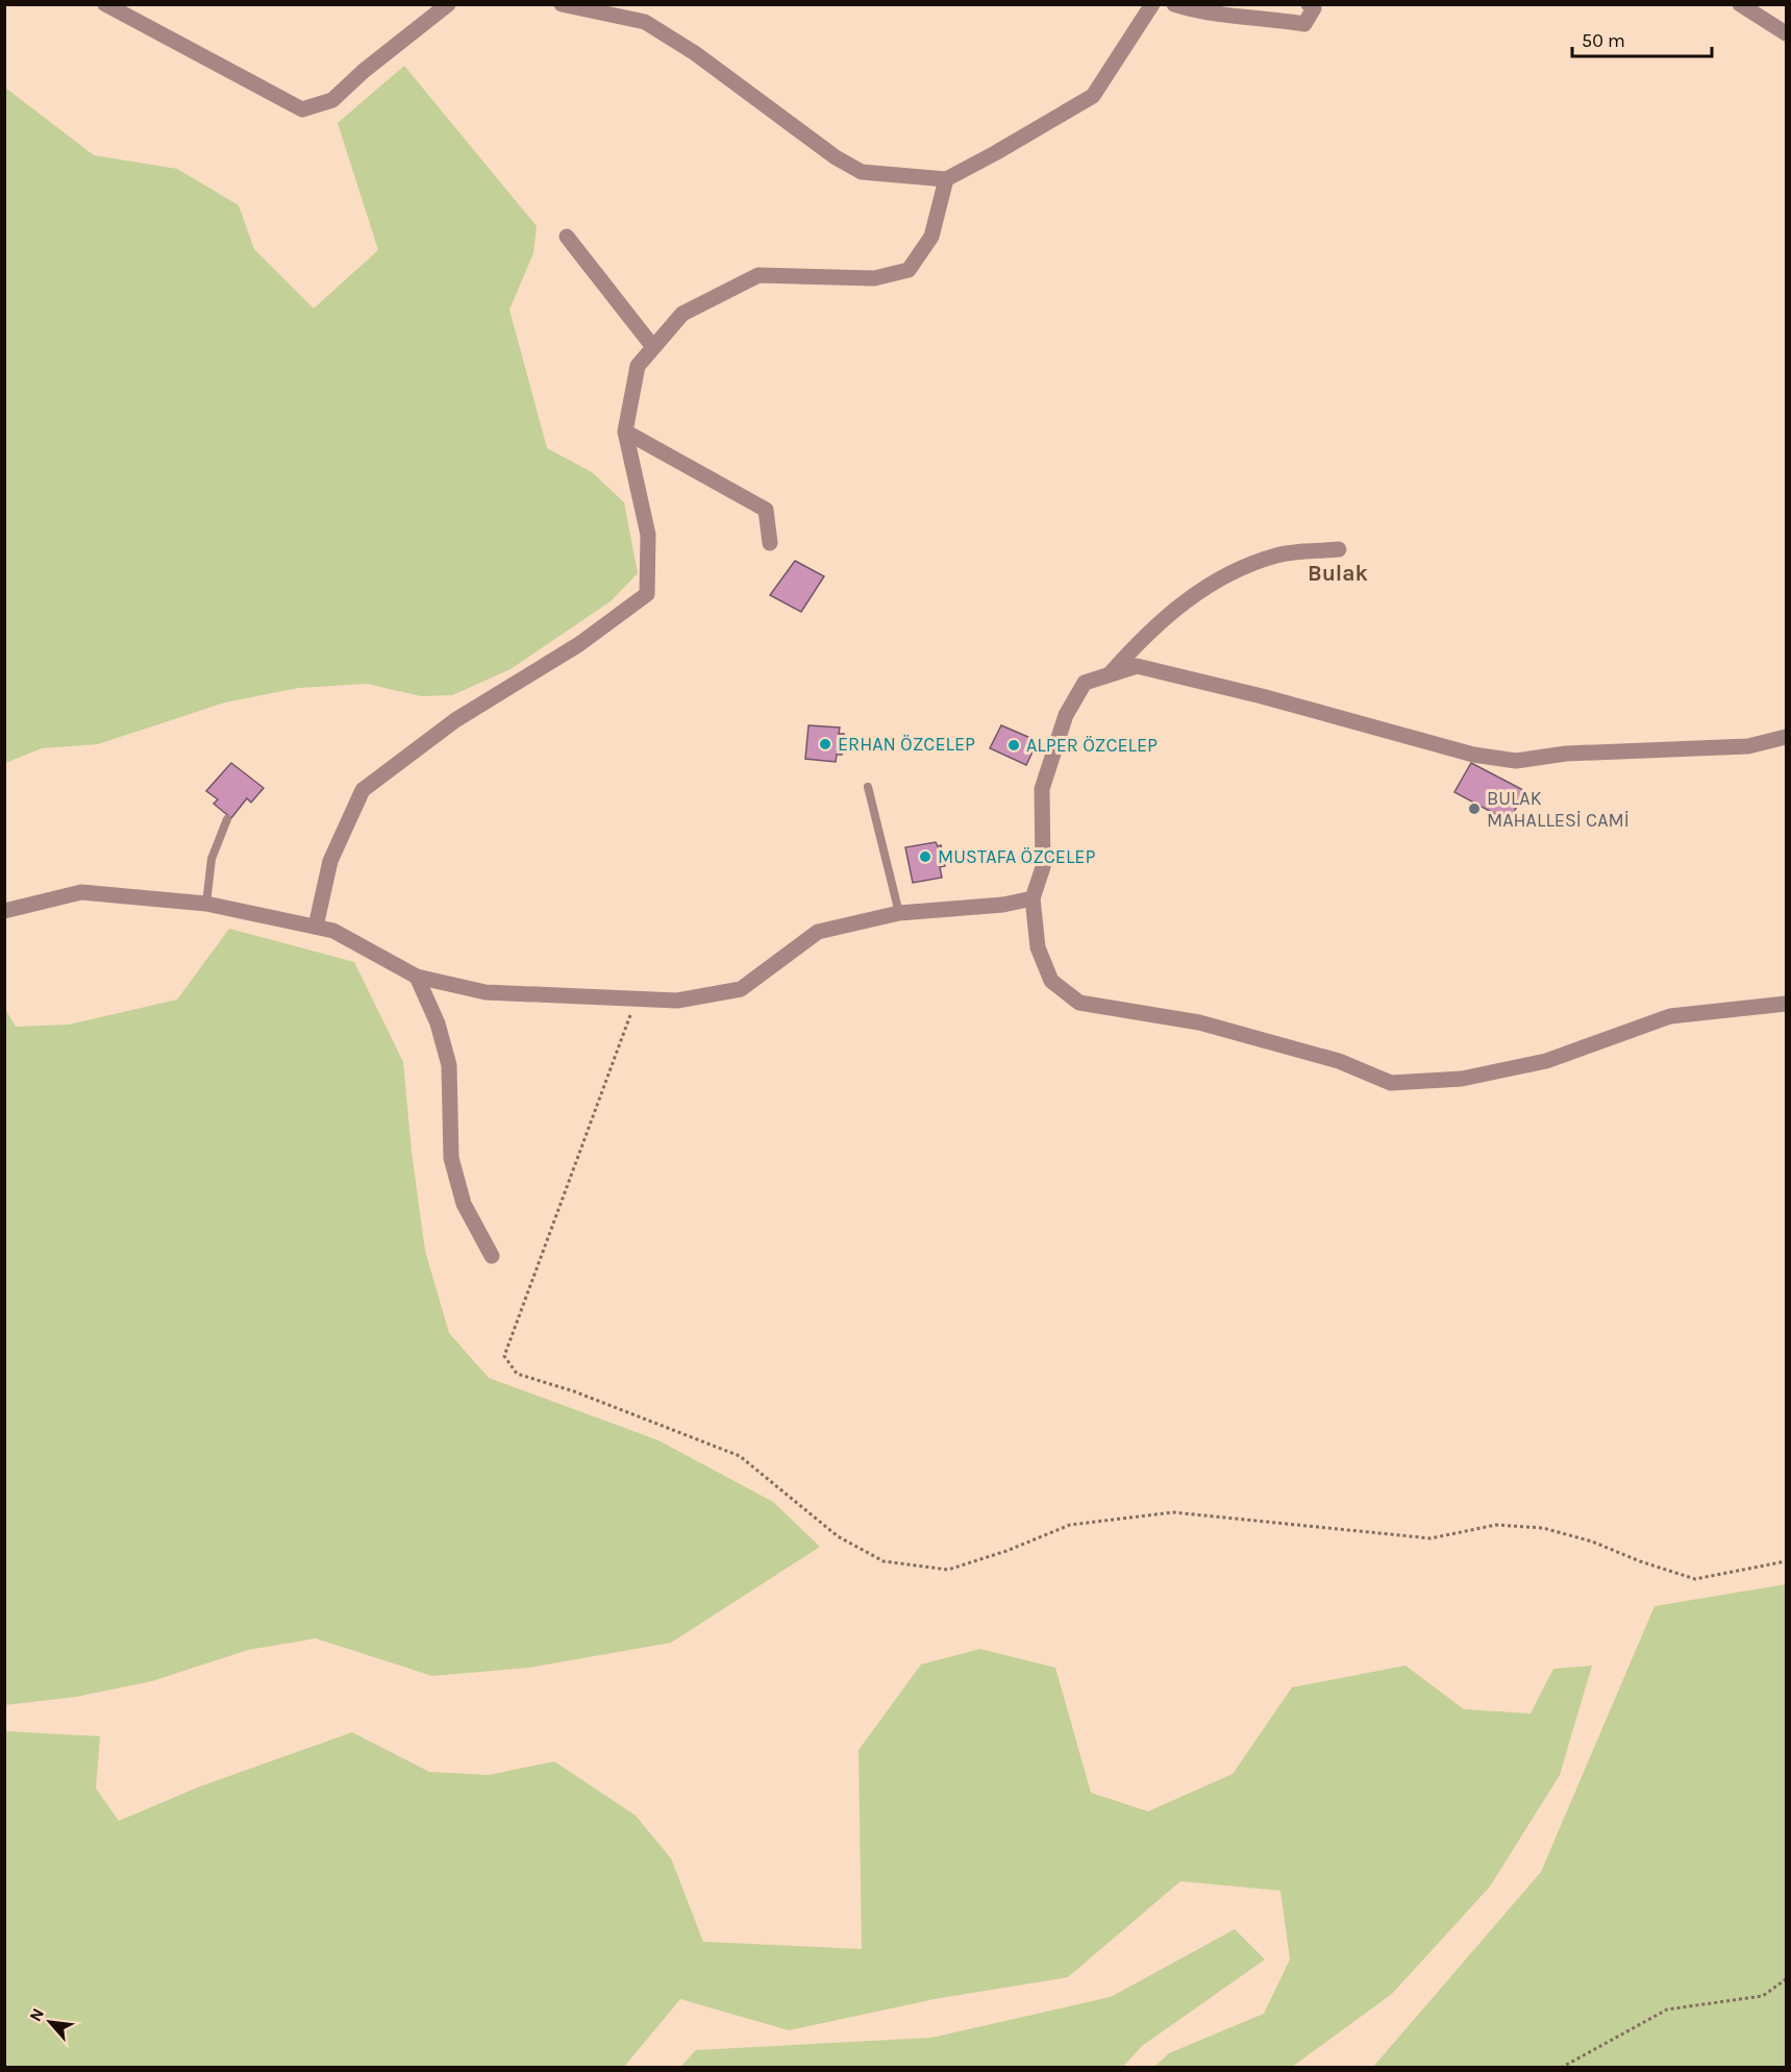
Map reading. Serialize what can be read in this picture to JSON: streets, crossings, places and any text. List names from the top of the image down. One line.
{"districts":["Bulak"],"places":["ERHAN ÖZCELEP","ALPER ÖZCELEP","BULAK MAHALLESİ CAMİ","MUSTAFA ÖZCELEP"],"scale_bar":"50 m","north":"top left"}
